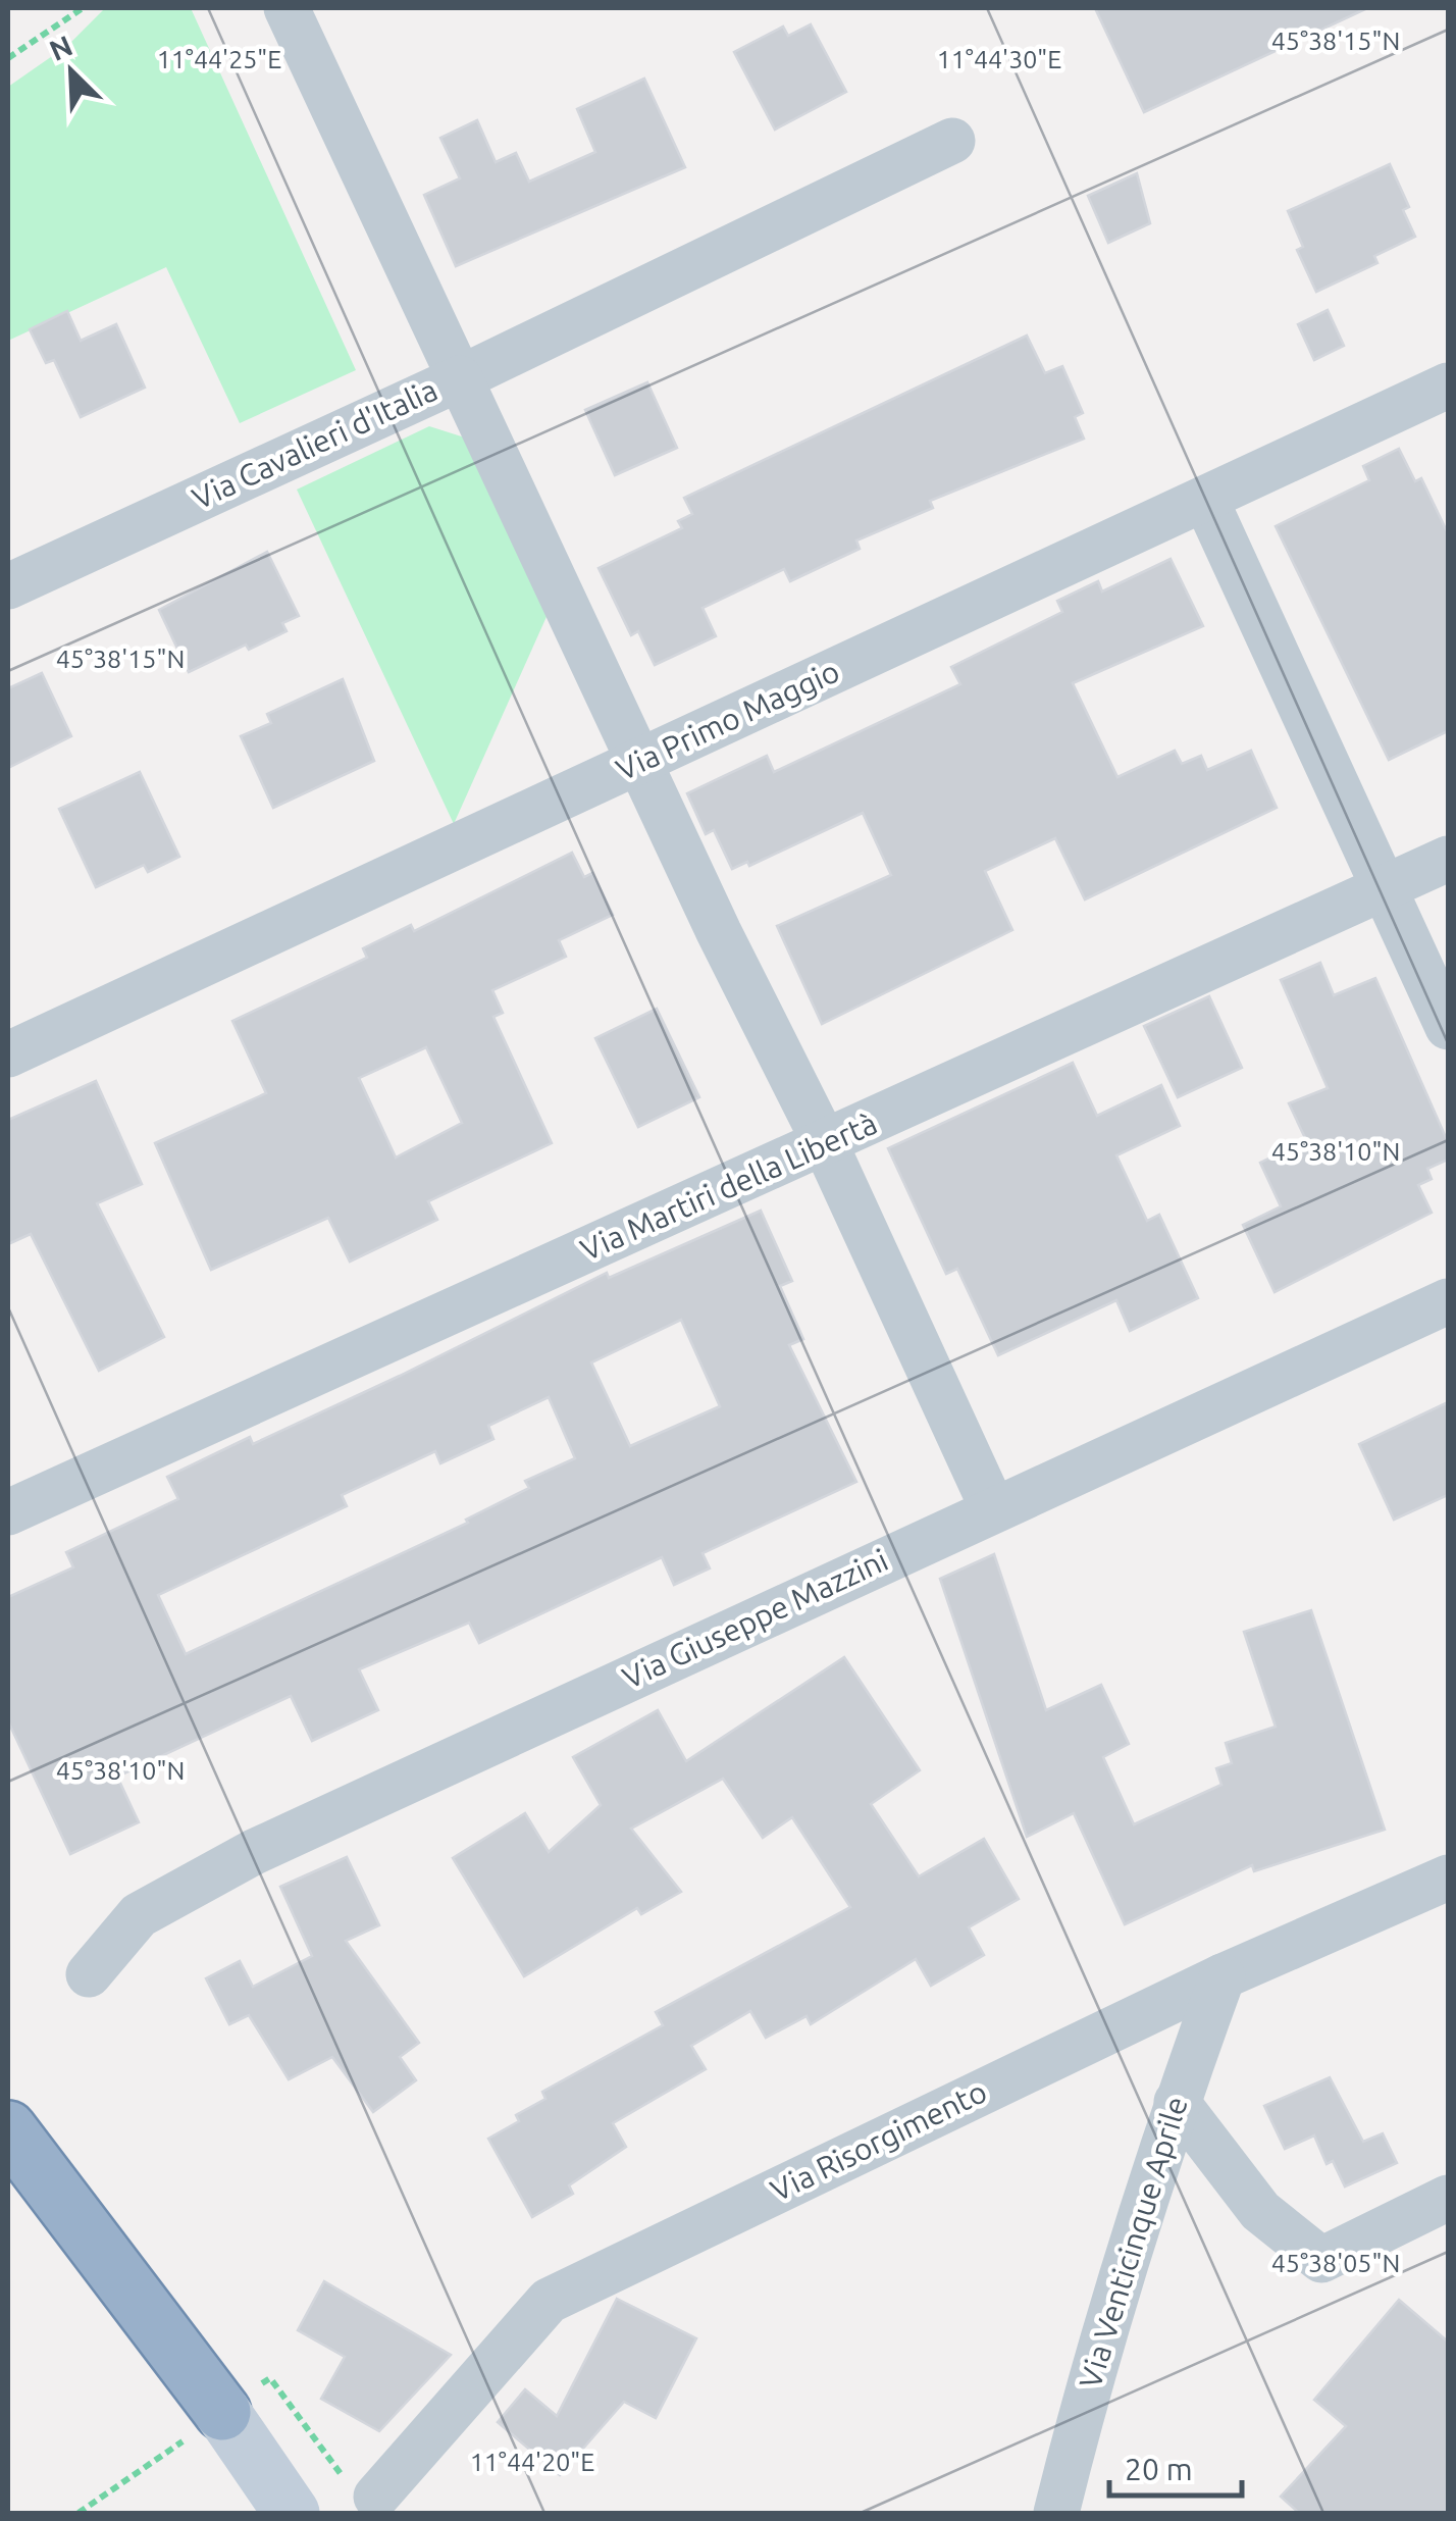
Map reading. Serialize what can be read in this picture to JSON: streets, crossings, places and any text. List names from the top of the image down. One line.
{"streets":{"street":["Via Cavalieri d'Italia","Via Primo Maggio","Via Martiri della Libertà","Via Giuseppe Mazzini","Via Risorgimento","Via Venticinque Aprile"]},"crossings":[["Via Cavalieri d'Italia","Via Primo Maggio"],["Via Cavalieri d'Italia","Via Martiri della Libertà"],["Via Cavalieri d'Italia","Via Giuseppe Mazzini"],["Via Risorgimento","Via Venticinque Aprile"]],"scale_bar":"20 m","north":"top left","coordinates":["45°38'15\"N","11°44'30\"E","11°44'25\"E","45°38'10\"N","45°38'05\"N","11°44'20\"E"]}
